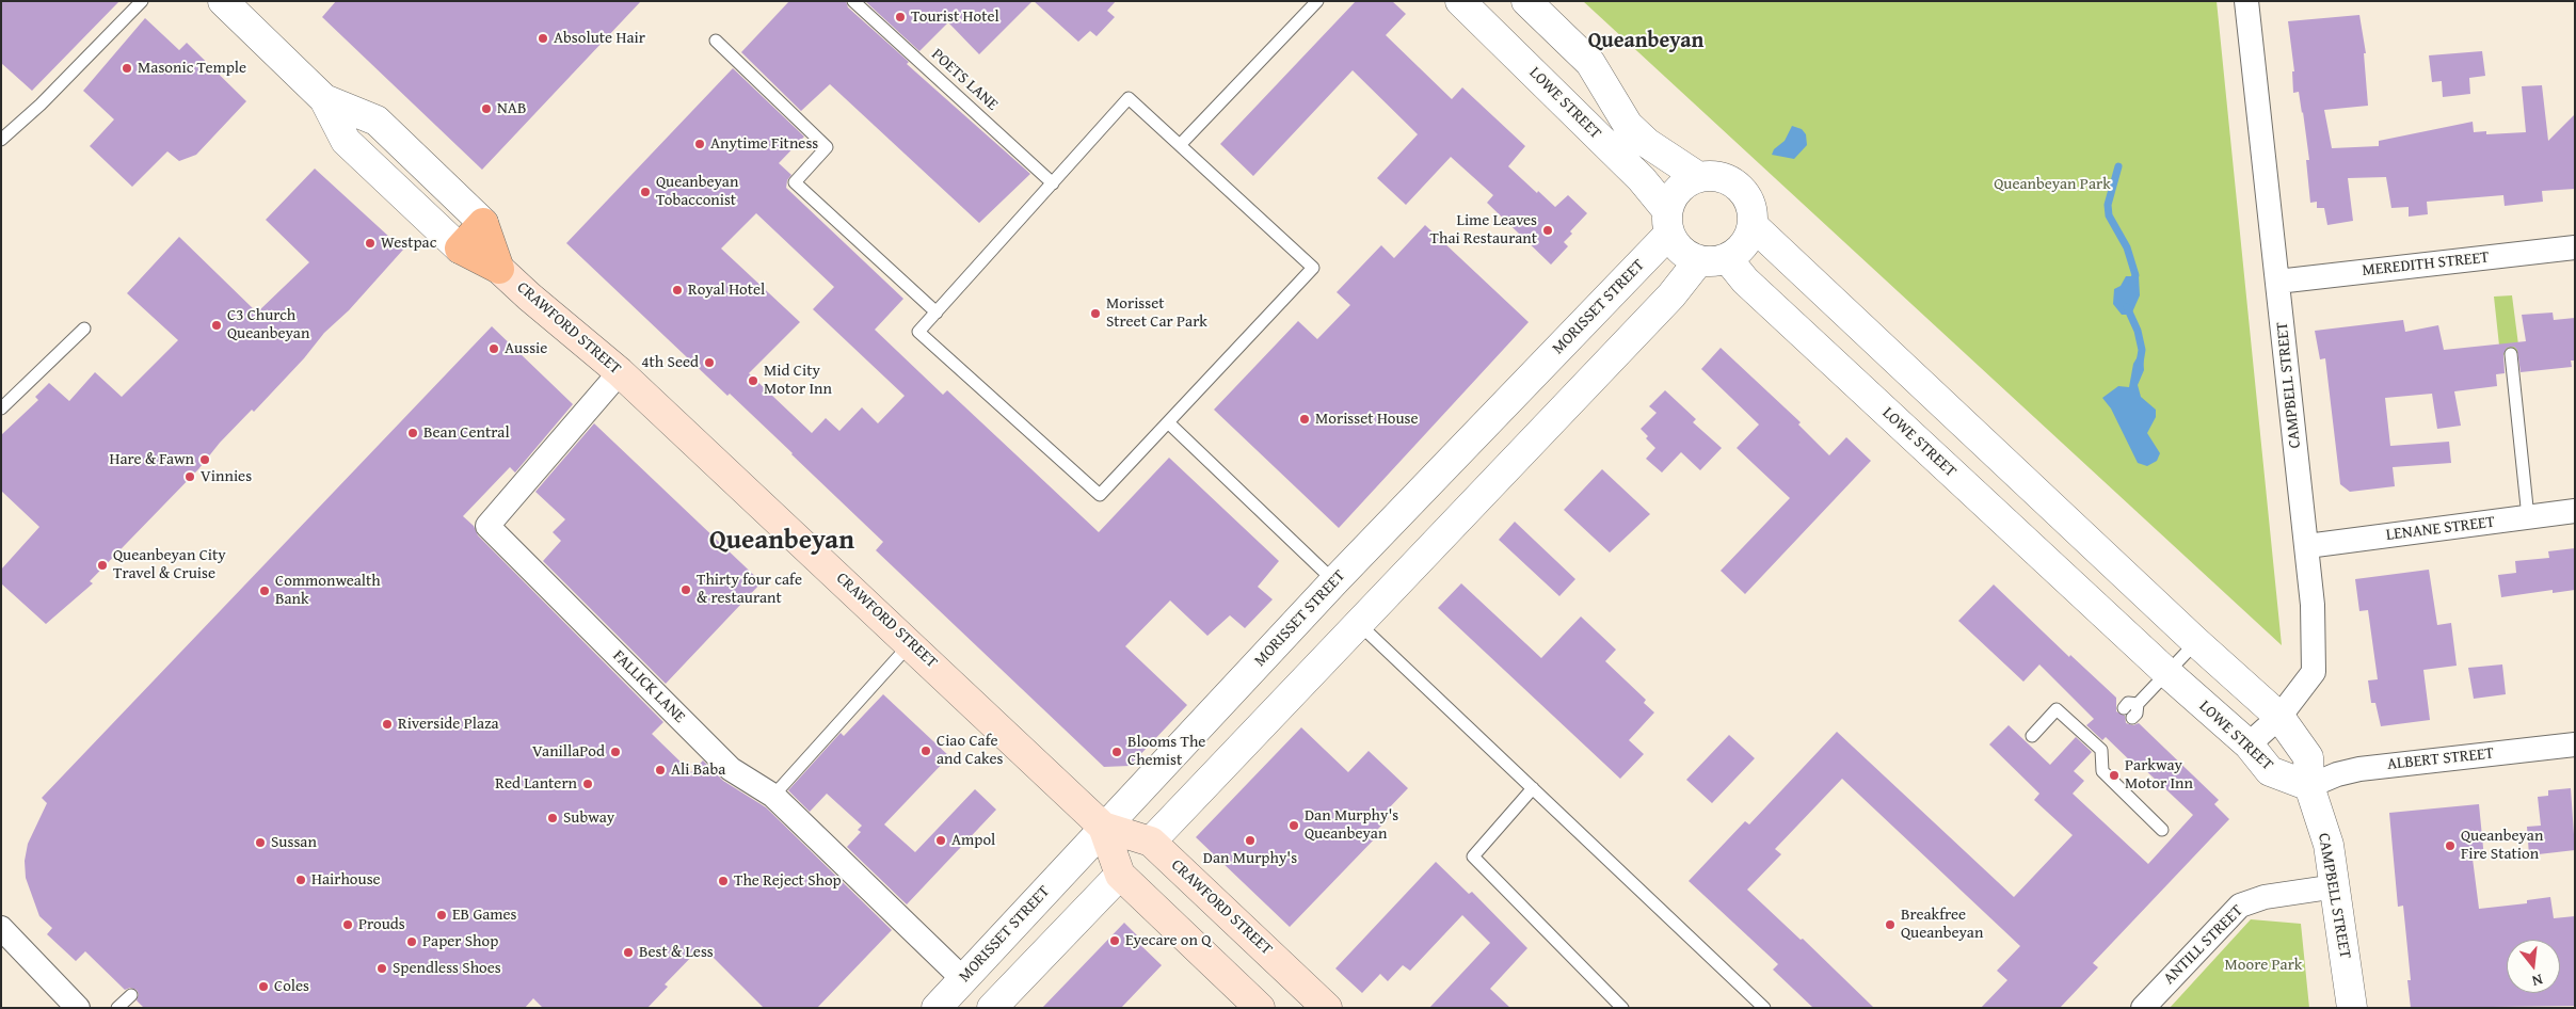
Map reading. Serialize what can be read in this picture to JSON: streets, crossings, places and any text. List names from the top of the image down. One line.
{"streets":{"highway":["CRAWFORD STREET"],"street":["LOWE STREET","MEREDITH STREET","MORISSET STREET","CAMPBELL STREET","LENANE STREET","FALLICK LANE","ALBERT STREET","ANTILL STREET"],"lane":["POETS LANE"]},"crossings":[["LOWE STREET","MORISSET STREET"],["LOWE STREET","CAMPBELL STREET"],["LOWE STREET","ALBERT STREET"],["MEREDITH STREET","CAMPBELL STREET"],["MORISSET STREET","CRAWFORD STREET"],["MORISSET STREET","FALLICK LANE"],["CRAWFORD STREET","FALLICK LANE"],["CAMPBELL STREET","LENANE STREET"],["CAMPBELL STREET","ALBERT STREET"],["CAMPBELL STREET","ANTILL STREET"]],"districts":["Queanbeyan","Queanbeyan"],"parks":["Queanbeyan Park","Moore Park"],"places":["Tourist Hotel","Absolute Hair","Masonic Temple","NAB","Anytime Fitness","Queanbeyan Tobacconist","Lime Leaves Thai Restaurant","Westpac","Royal Hotel","Morisset Street Car Park","C3 Church Queanbeyan","Aussie","4th Seed","Mid City Motor Inn","Morisset House","Bean Central","Hare & Fawn","Vinnies","Queanbeyan City Travel & Cruise","Thirty four cafe & restaurant","Commonwealth Bank","Riverside Plaza","Ciao Cafe and Cakes","VanillaPod","Blooms The Chemist","Ali Baba","Parkway Motor Inn","Red Lantern","Subway","Dan Murphy's Queanbeyan","Ampol","Dan Murphy's","Sussan","Queanbeyan Fire Station","Hairhouse","The Reject Shop","EB Games","Prouds","Breakfree Queanbeyan","Eyecare on Q","Paper Shop","Best & Less","Spendless Shoes","Coles"],"north":"bottom"}
